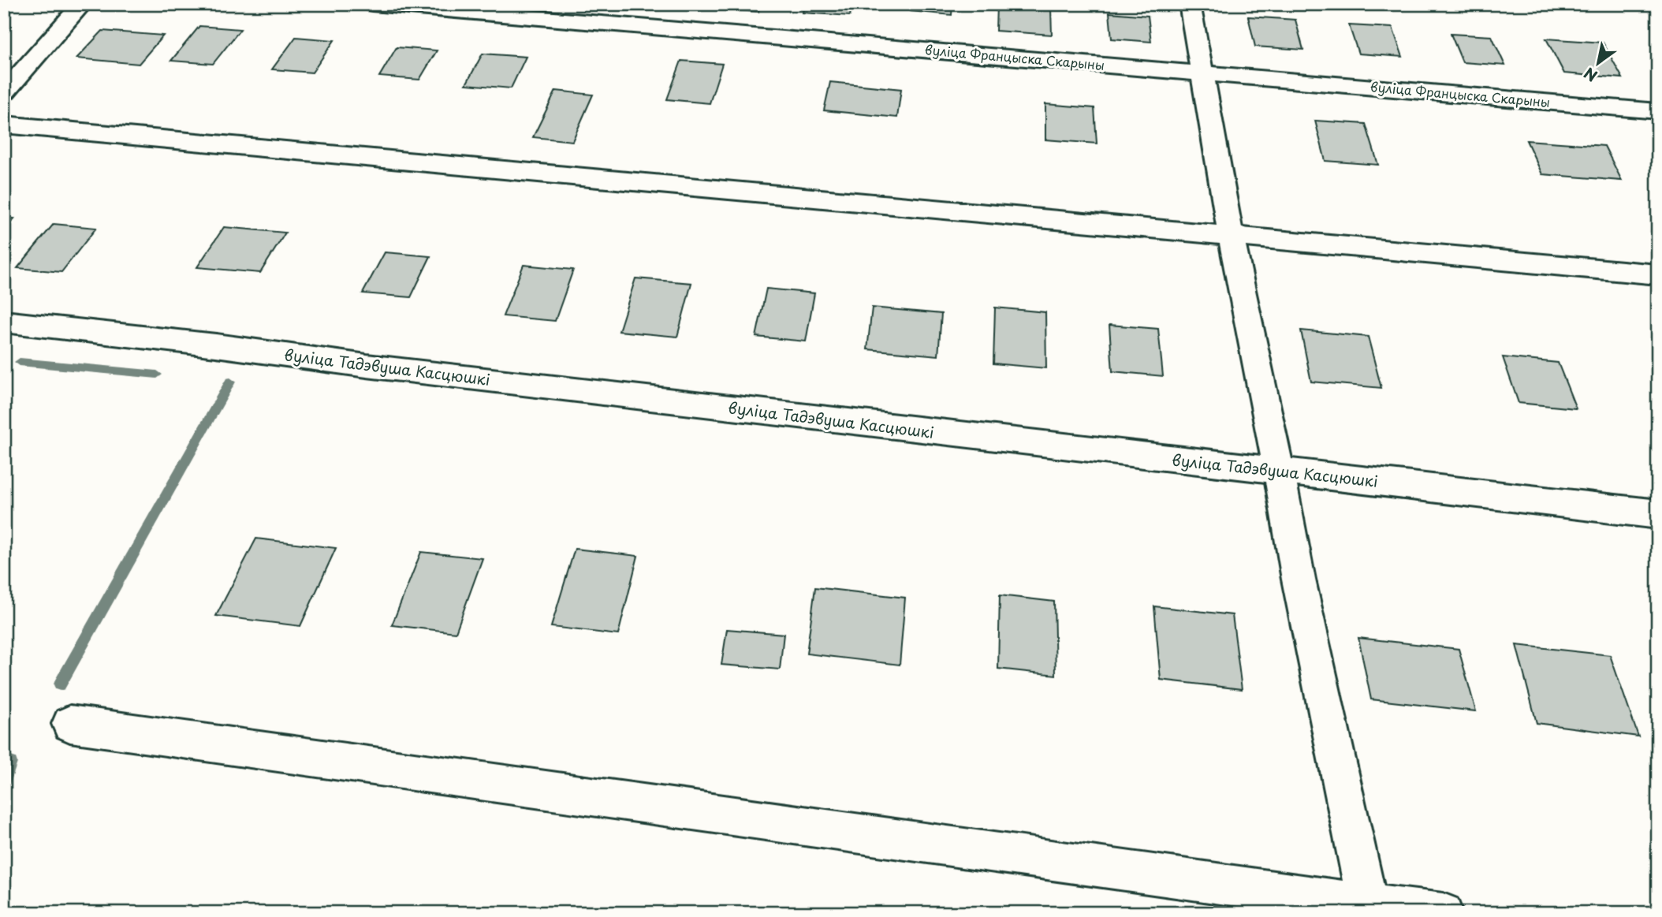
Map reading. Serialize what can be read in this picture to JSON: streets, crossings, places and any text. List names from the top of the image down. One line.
{"streets":{"street":["вуліца Францыска Скарыны","вуліца Тадэвуша Касцюшкі"]},"north":"bottom left"}
